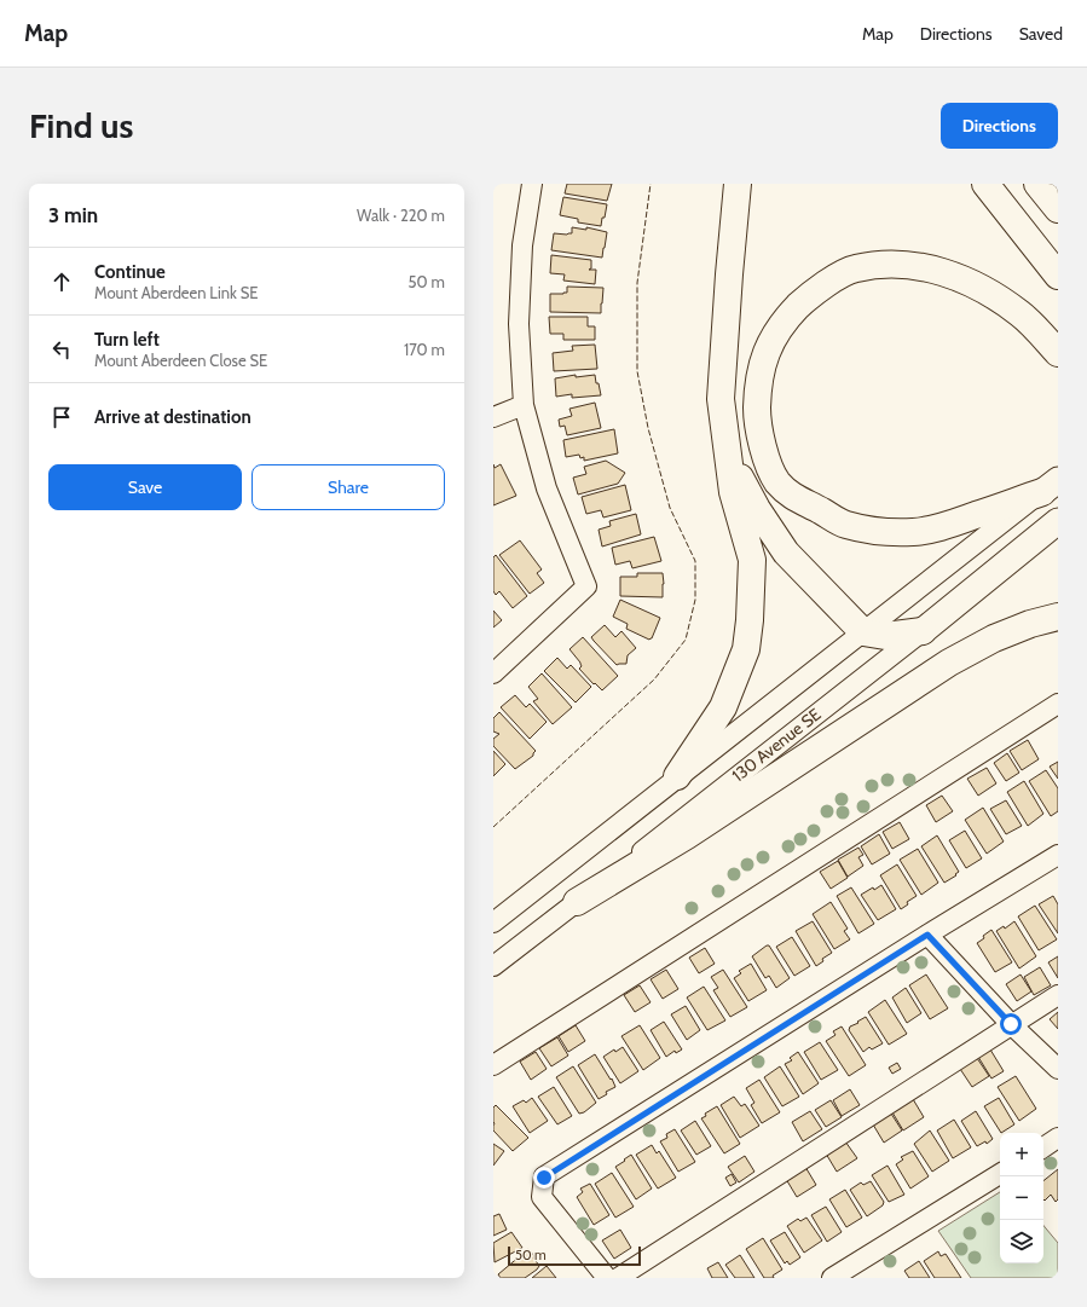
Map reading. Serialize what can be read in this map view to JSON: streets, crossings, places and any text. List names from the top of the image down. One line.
{"streets":{"main road":["130 Avenue SE"]},"scale_bar":"50 m","page":{"header":"Map","nav":["Map","Directions","Saved"],"buttons":["Directions",["Save","Share"]],"title":"Find us","heading":["3 min","Walk · 220 m"],"list":[["Continue","Mount Aberdeen Link SE","50 m"],["Turn left","Mount Aberdeen Close SE","170 m"],"Arrive at destination"],"map_buttons":["+","−"],"scale":"50 m"}}
